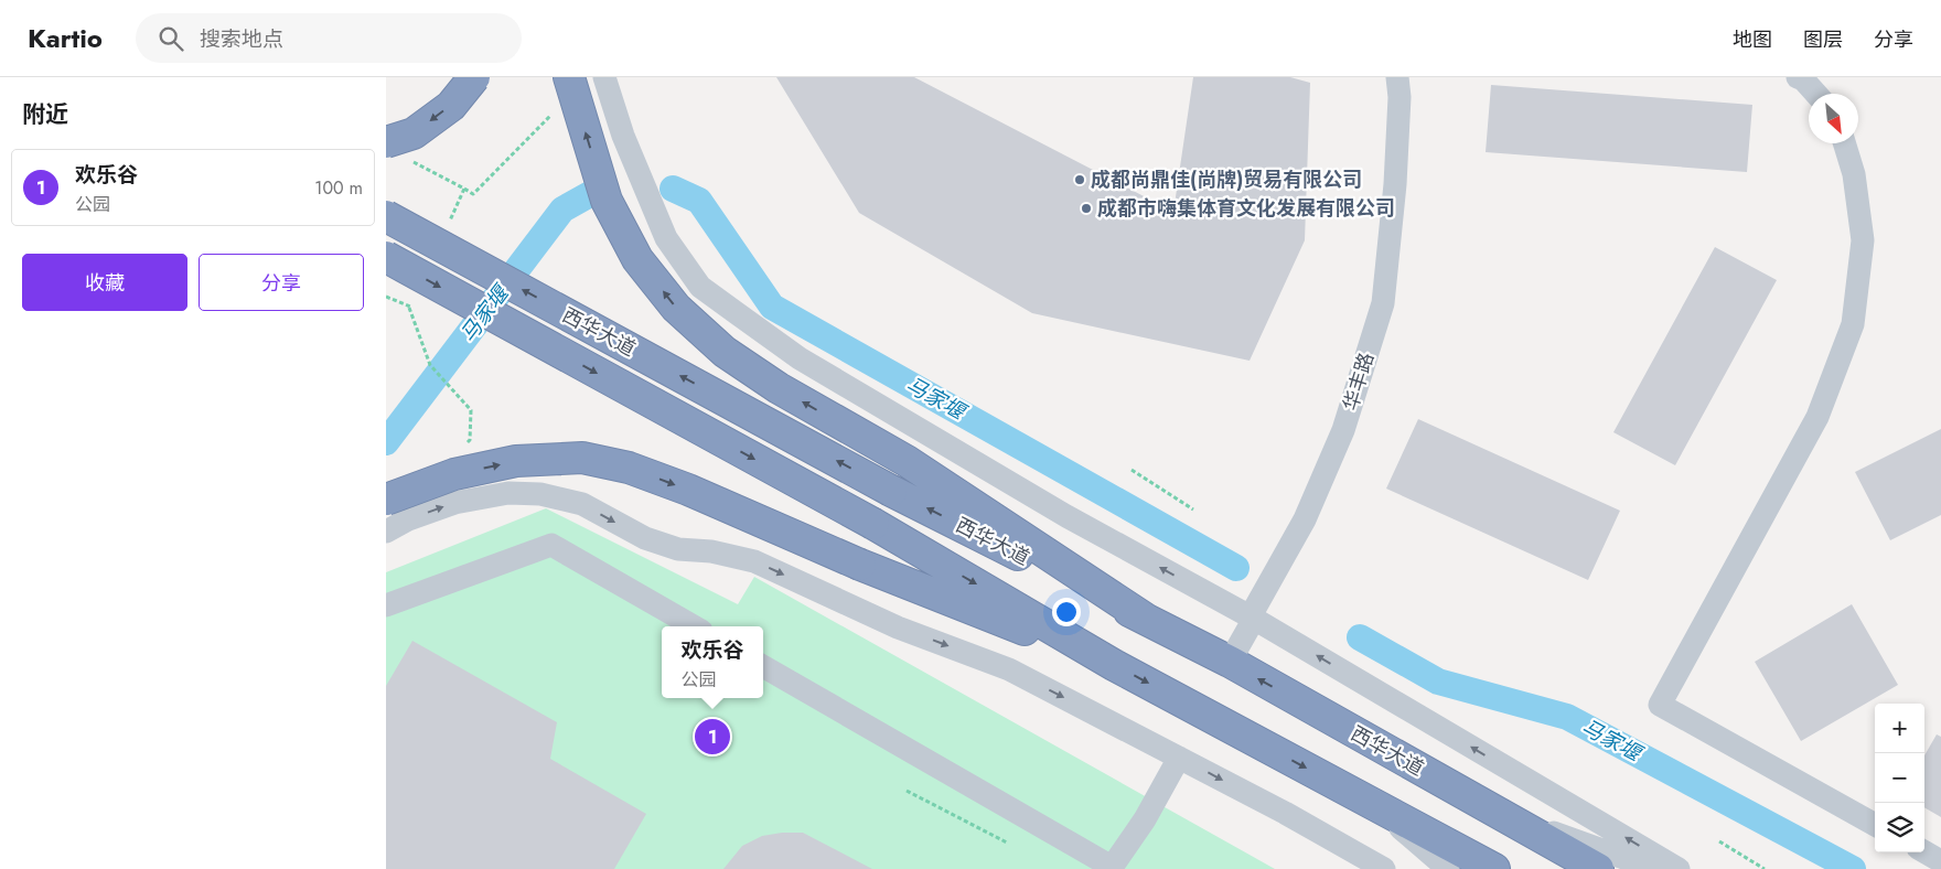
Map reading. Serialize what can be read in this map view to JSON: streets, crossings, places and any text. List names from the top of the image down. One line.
{"streets":{"highway":["西华大道"],"street":["华丰路"]},"crossings":[["西华大道","华丰路"]],"water":["马家堰"],"places":["成都尚鼎佳(尚牌)贸易有限公司","成都市嗨集体育文化发展有限公司"],"north":"bottom right","page":{"header":"Kartio","search":"搜索地点","nav":["地图","图层","分享"],"heading":"附近","list":[{"mark":"1","name":"欢乐谷","note":"公园","value":"100 m"}],"buttons":["收藏","分享"],"popup":["欢乐谷","公园"],"map_buttons":["+","−"],"pins":"1"}}
